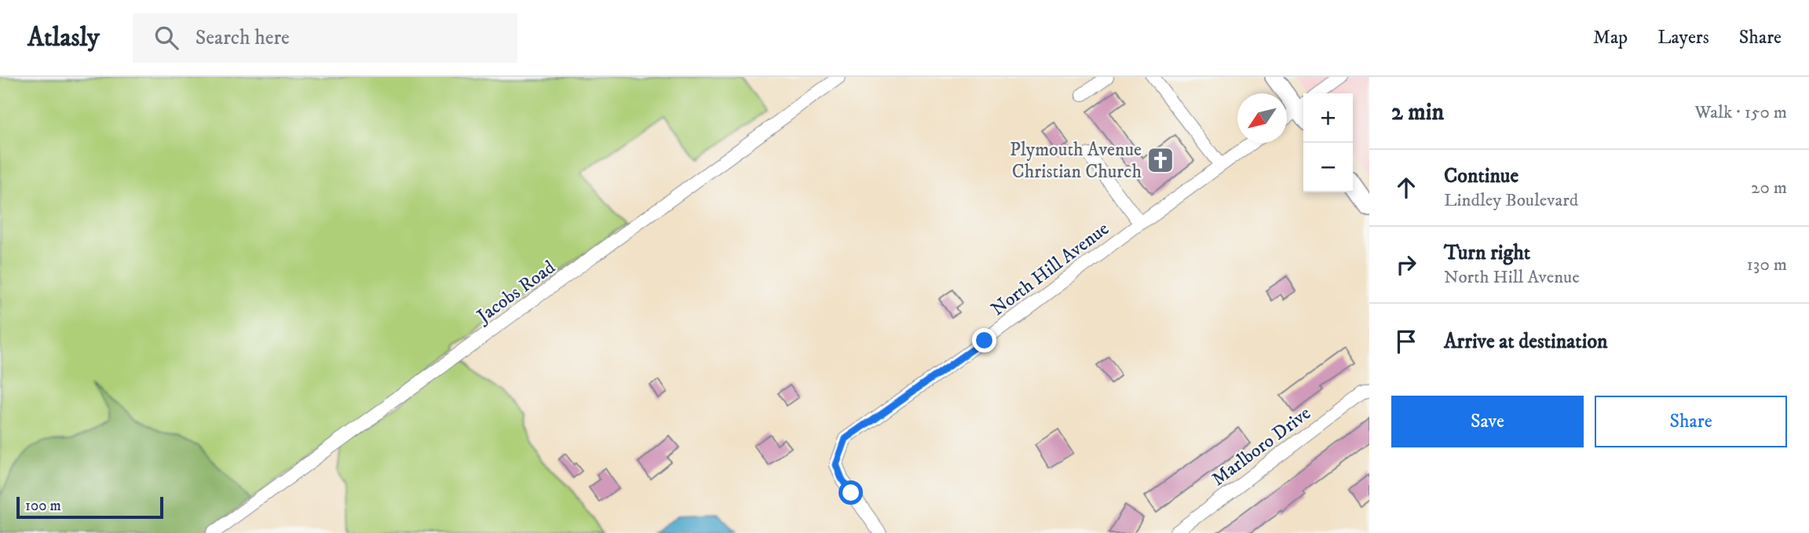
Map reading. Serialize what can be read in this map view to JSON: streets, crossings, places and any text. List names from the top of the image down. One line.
{"streets":{"street":["North Hill Avenue","Jacobs Road","Marlboro Drive"]},"places":{"church":["Plymouth Avenue Christian Church"]},"scale_bar":"100 m","north":"bottom left","page":{"header":"Atlasly","search":"Search here","nav":["Map","Layers","Share"],"heading":["2 min","Walk · 150 m"],"map_buttons":["+","−"],"list":[["Continue","Lindley Boulevard","20 m"],["Turn right","North Hill Avenue","130 m"],"Arrive at destination"],"buttons":["Save","Share"],"scale":"100 m"}}
